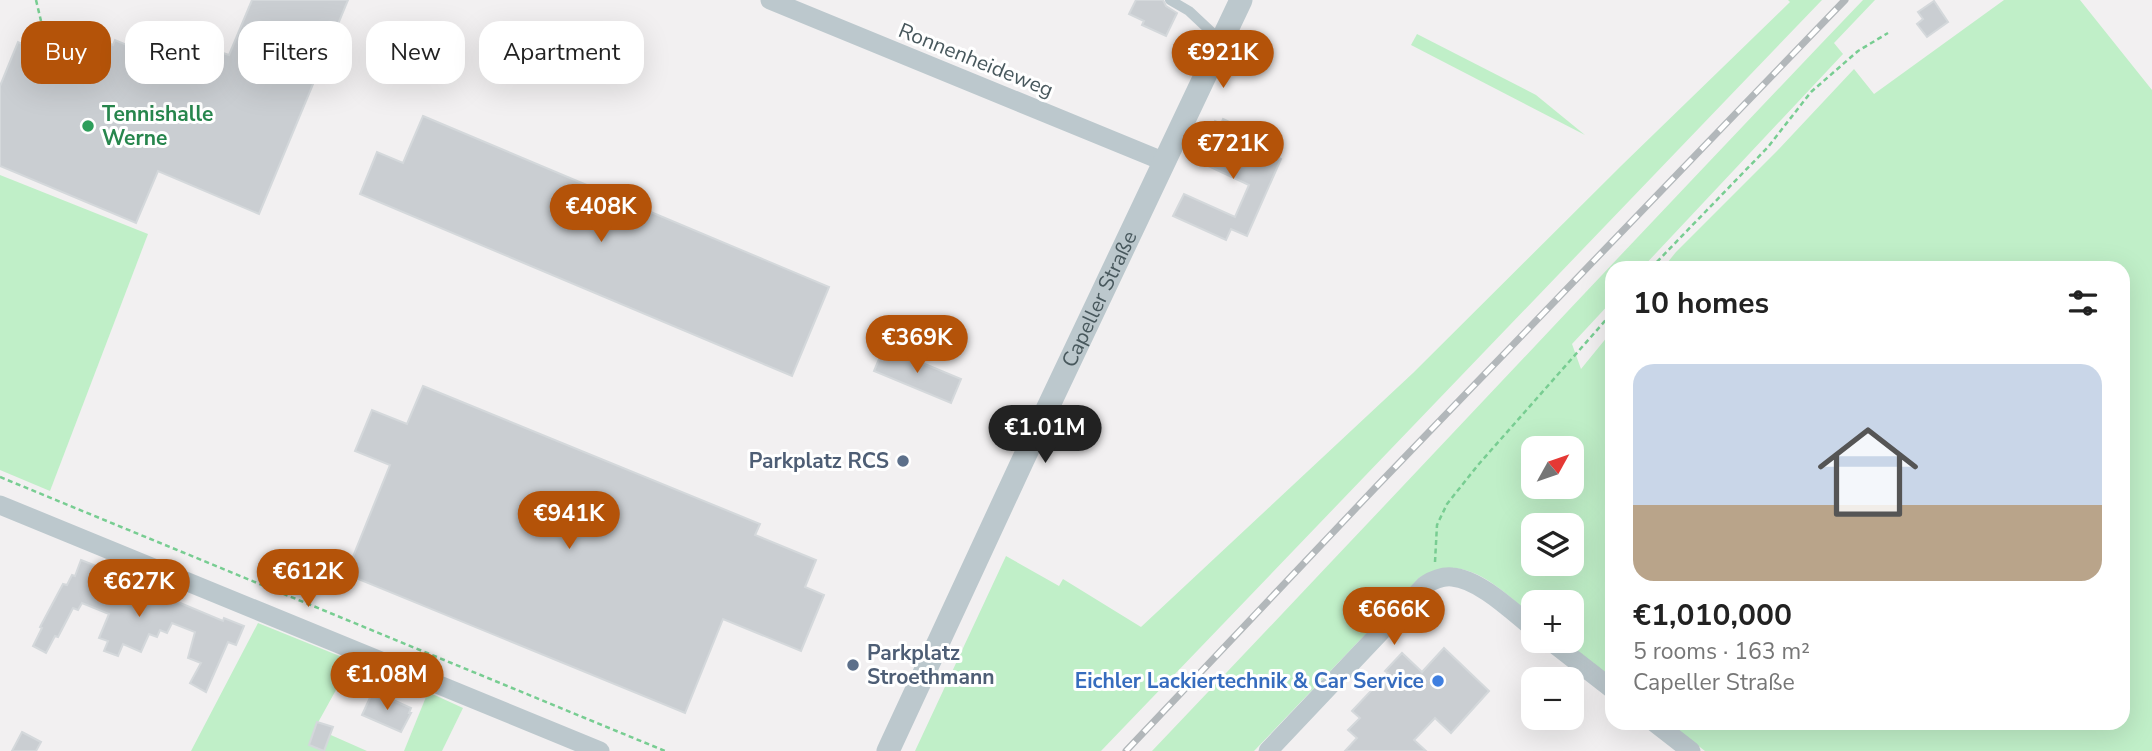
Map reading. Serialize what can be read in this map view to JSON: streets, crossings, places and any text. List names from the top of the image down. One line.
{"streets":{"street":["Ronnenheideweg","Capeller Straße"]},"crossings":[["Ronnenheideweg","Capeller Straße"]],"places":["Tennishalle Werne","Parkplatz RCS","Parkplatz Stroethmann","Eichler Lackiertechnik & Car Service"],"north":"top right","page":{"chip":["Buy","Rent","Filters","New","Apartment"],"price":["€921K","€721K","€408K","€369K","€1.01M","€941K","€612K","€627K","€666K","€1.08M"],"heading":"10 homes","list":[{"name":"€1,010,000","note":"5 rooms · 163 m² · Capeller Straße"}],"map_buttons":["+","−"]}}
